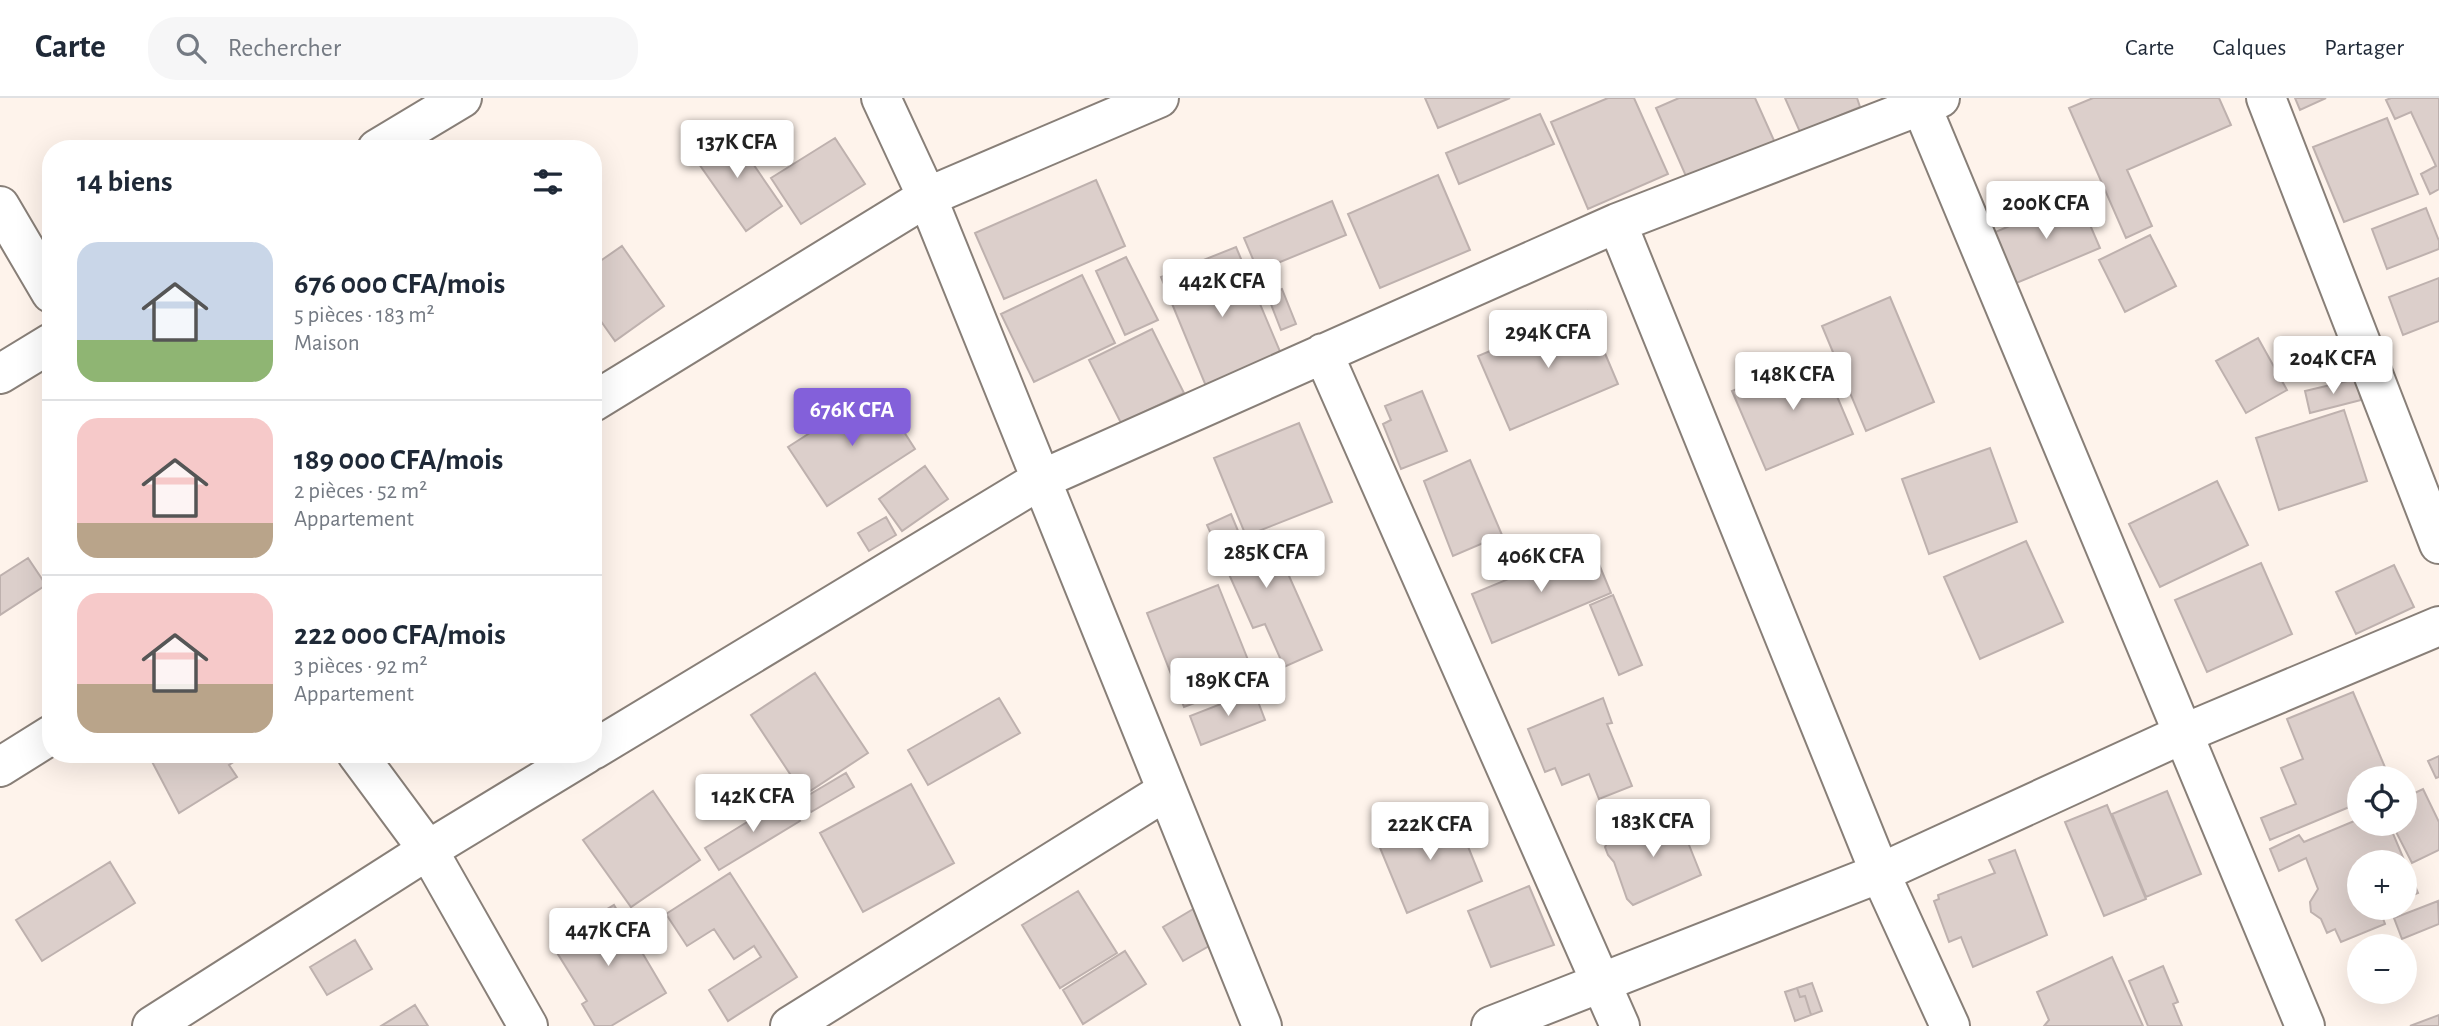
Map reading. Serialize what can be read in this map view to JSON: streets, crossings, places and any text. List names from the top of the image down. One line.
{"page":{"header":"Carte","search":"Rechercher","nav":["Carte","Calques","Partager"],"price":["137K CFA","200K CFA","442K CFA","294K CFA","204K CFA","148K CFA","676K CFA","285K CFA","406K CFA","189K CFA","142K CFA","183K CFA","222K CFA","447K CFA"],"heading":"14 biens","list":[{"name":"676 000 CFA/mois","note":"5 pièces · 183 m² · Maison"},{"name":"189 000 CFA/mois","note":"2 pièces · 52 m² · Appartement"},{"name":"222 000 CFA/mois","note":"3 pièces · 92 m² · Appartement"}],"map_buttons":["+","−"]}}
